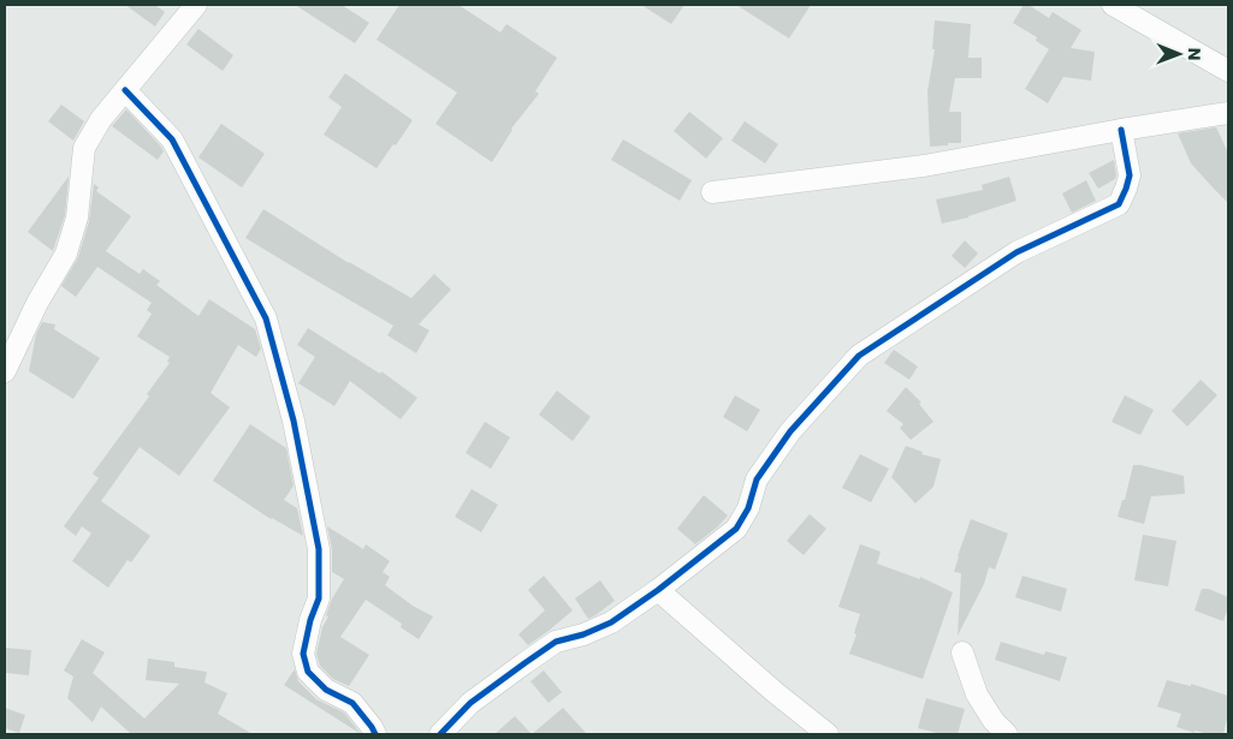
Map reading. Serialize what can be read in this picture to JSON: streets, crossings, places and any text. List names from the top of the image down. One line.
{"north":"right"}
